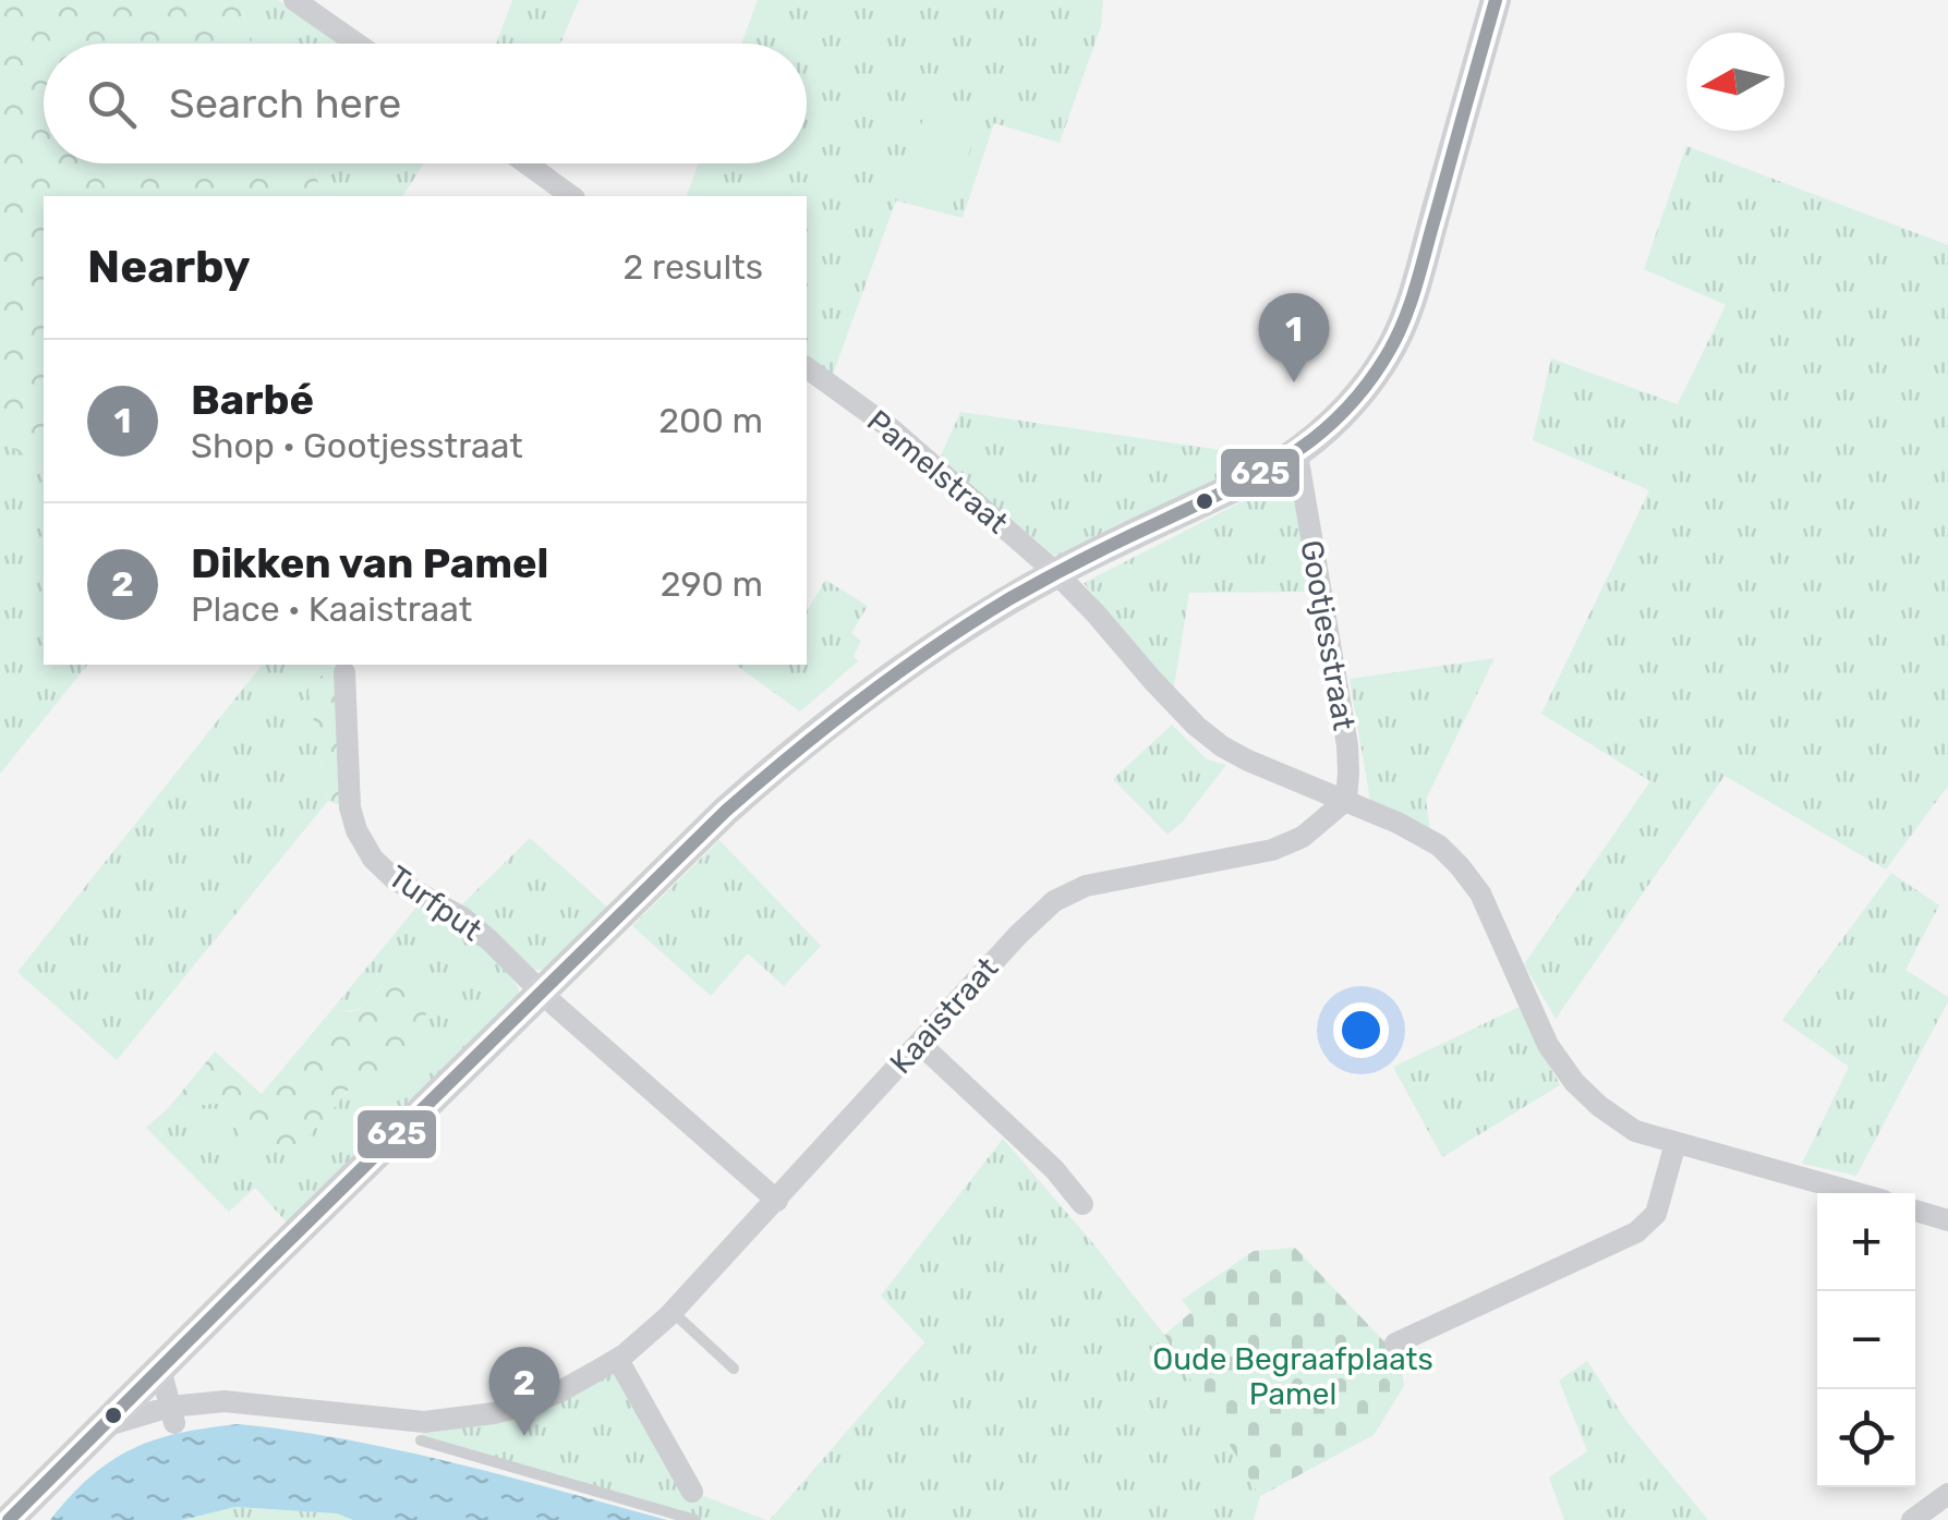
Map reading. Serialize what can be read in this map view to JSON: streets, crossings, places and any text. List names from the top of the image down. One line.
{"streets":{"street":["Pamelstraat","Gootjesstraat","Turfput","Kaaistraat"]},"crossings":[["Pamelstraat","Gootjesstraat"],["Pamelstraat","Kaaistraat"],["Gootjesstraat","Kaaistraat"],["Turfput","Kaaistraat"]],"parks":["Oude Begraafplaats Pamel"],"lines":["transit line 625"],"north":"left","page":{"search":"Search here","heading":["Nearby","2 results"],"pins":["1","2"],"list":[{"mark":"1","name":"Barbé","note":"Shop · Gootjesstraat","value":"200 m"},{"mark":"2","name":"Dikken van Pamel","note":"Place · Kaaistraat","value":"290 m"}],"map_buttons":["+","−"]}}
